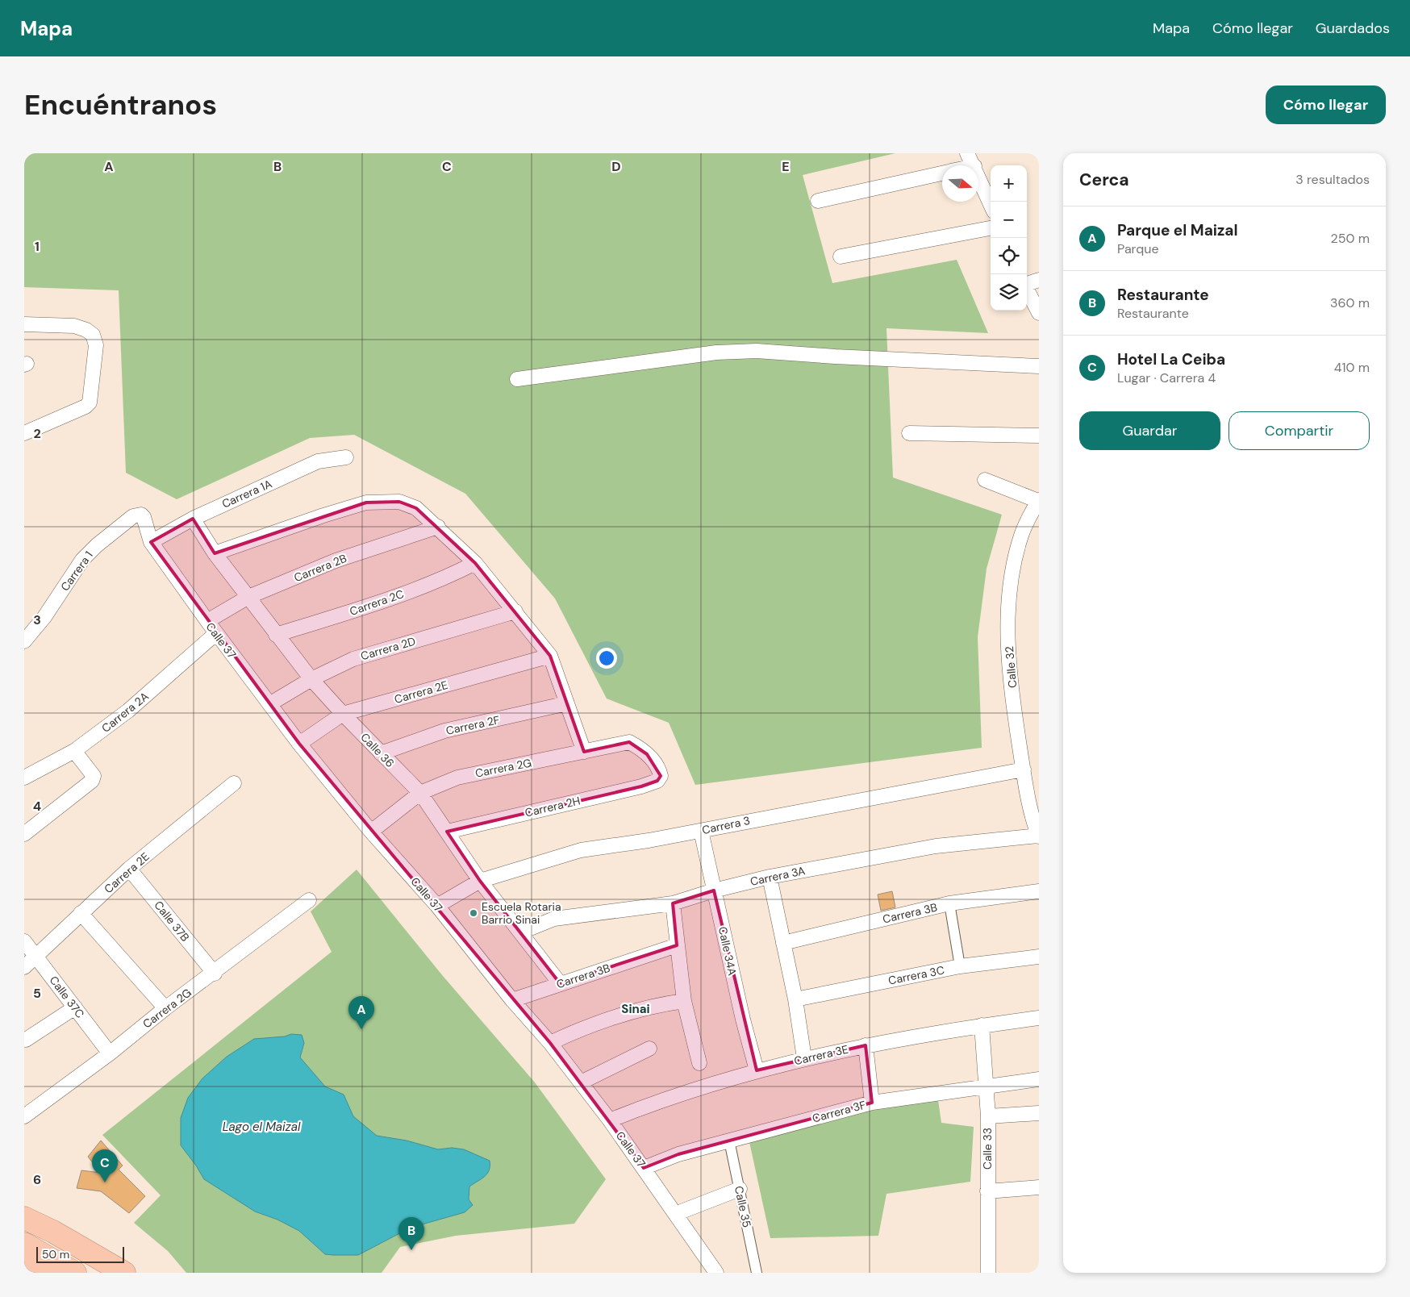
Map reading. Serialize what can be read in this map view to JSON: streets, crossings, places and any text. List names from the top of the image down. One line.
{"streets":{"street":["Carrera 1A","Carrera 2B","Carrera 1","Carrera 2C","Calle 37","Carrera 2D","Calle 32","Carrera 2E","Carrera 2A","Carrera 2F","Calle 36","Carrera 2G","Carrera 2H","Carrera 3","Carrera 3A","Carrera 3B","Calle 37B","Calle 34A","Carrera 3C","Calle 37C","Carrera 3E","Carrera 3F","Calle 33","Calle 35"]},"crossings":[["Carrera 1A","Calle 37"],["Carrera 1A","Calle 36"],["Carrera 2B","Calle 37"],["Carrera 2B","Calle 36"],["Carrera 1","Calle 37"],["Carrera 2C","Calle 36"],["Calle 37","Carrera 2D"],["Calle 37","Carrera 2E"],["Calle 37","Carrera 2A"],["Calle 37","Carrera 2G"],["Calle 37","Carrera 3"],["Calle 37","Carrera 3B"],["Calle 37","Carrera 3E"],["Calle 37","Carrera 3F"],["Carrera 2D","Calle 36"],["Calle 32","Carrera 3"],["Calle 32","Carrera 3A"],["Carrera 2E","Calle 36"],["Carrera 2E","Calle 37B"],["Carrera 2E","Calle 37C"],["Carrera 2F","Calle 36"],["Calle 36","Carrera 2G"],["Calle 36","Carrera 2H"],["Calle 36","Carrera 3"],["Calle 36","Carrera 3A"],["Calle 36","Carrera 3B"],["Carrera 2G","Carrera 2H"],["Carrera 2G","Calle 37B"],["Carrera 2G","Calle 37C"],["Carrera 3","Calle 34A"],["Carrera 3A","Calle 34A"],["Calle 34A","Carrera 3E"],["Carrera 3E","Calle 33"],["Carrera 3F","Calle 33"],["Carrera 3F","Calle 35"]],"districts":["Sinai"],"water":["Lago el Maizal"],"places":["Escuela Rotaria Barrio Sinai"],"scale_bar":"50 m","north":"right","page":{"header":"Mapa","nav":["Mapa","Cómo llegar","Guardados"],"buttons":["Cómo llegar",["Guardar","Compartir"]],"title":"Encuéntranos","heading":["Cerca","3 resultados"],"map_buttons":["+","−"],"list":[{"mark":"A","name":"Parque el Maizal","note":"Parque","value":"250 m"},{"mark":"B","name":"Restaurante","note":"Restaurante","value":"360 m"},{"mark":"C","name":"Hotel La Ceiba","note":"Lugar · Carrera 4","value":"410 m"}],"pins":["A","C","B"],"scale":"50 m"},"grid":{"columns":["A","B","C","D","E"],"rows":["1","2","3","4","5","6"]}}
